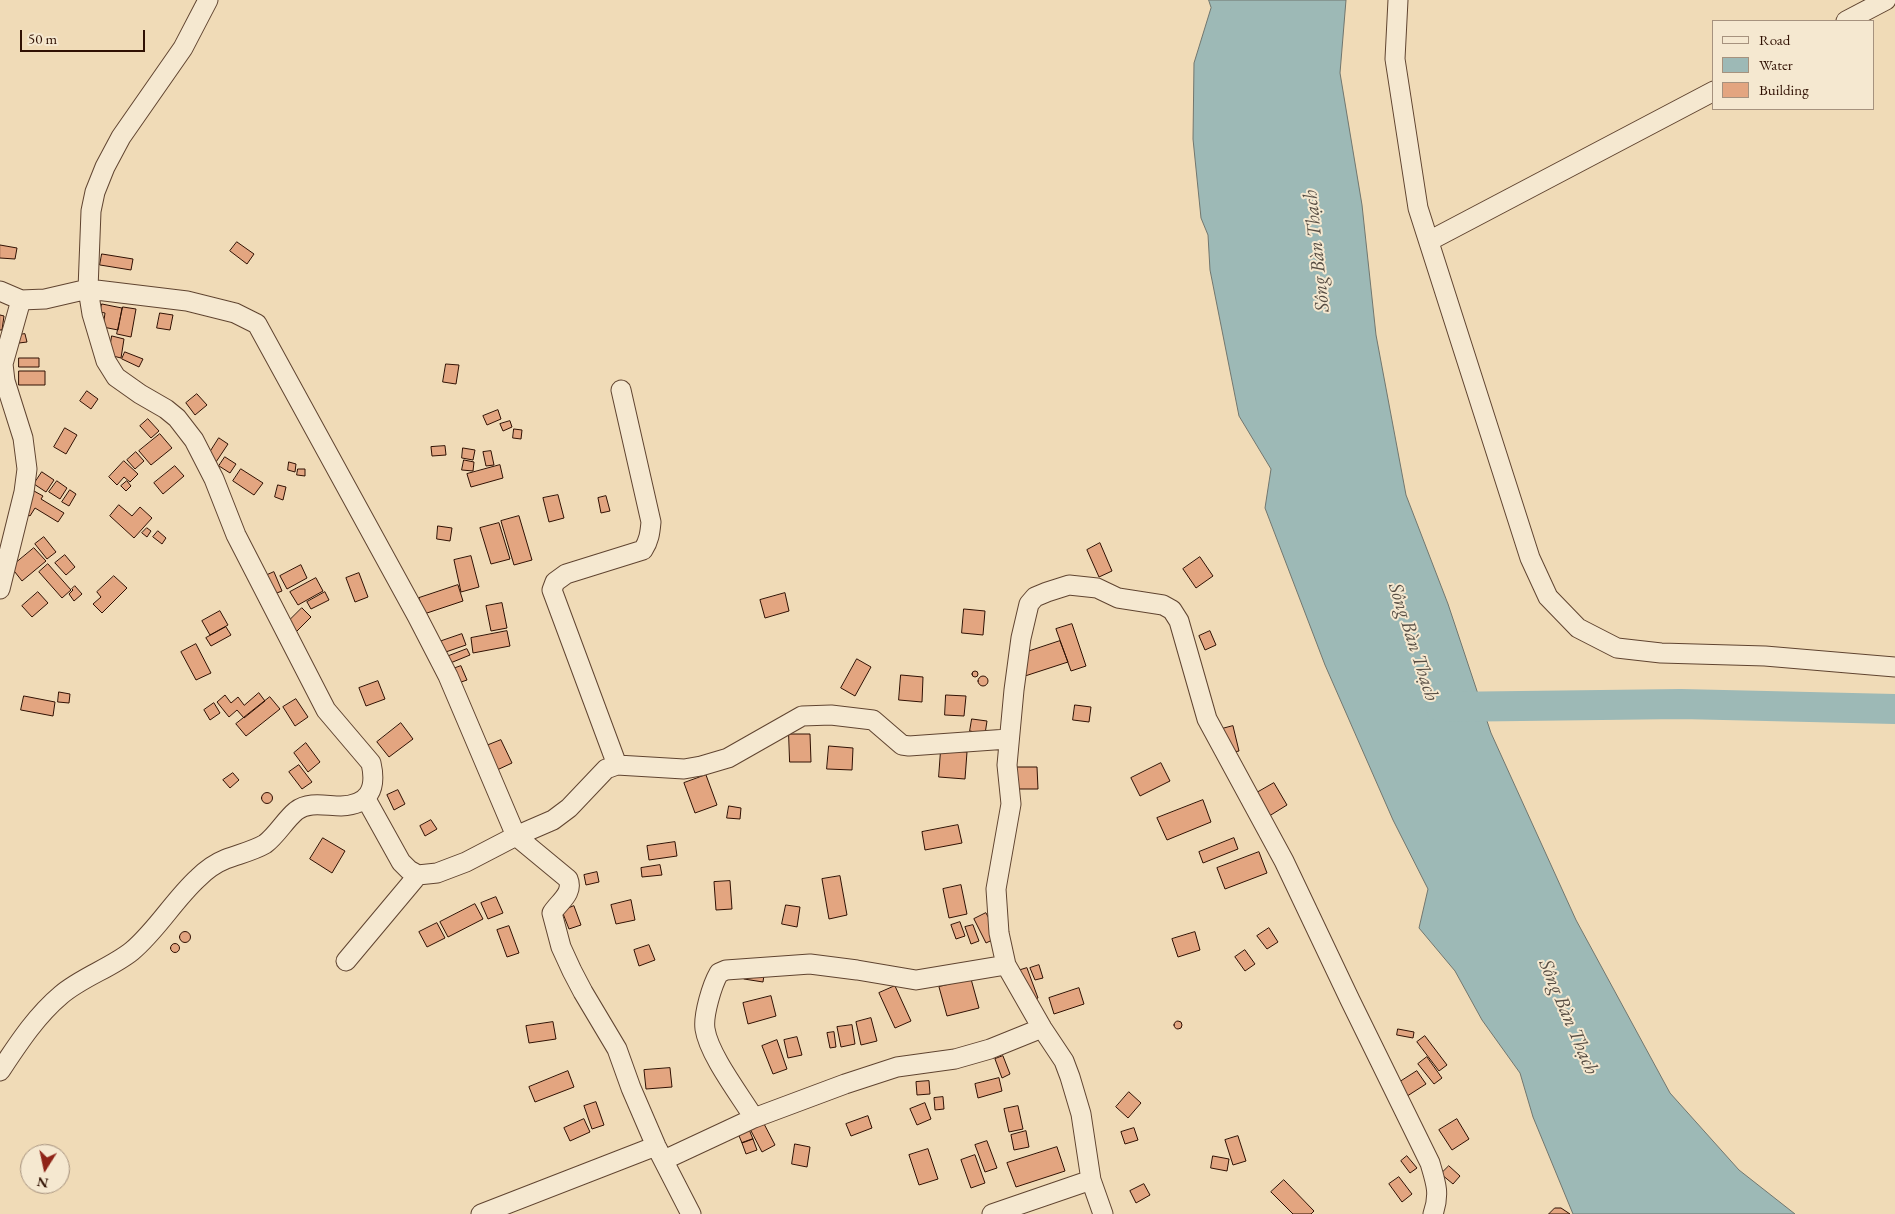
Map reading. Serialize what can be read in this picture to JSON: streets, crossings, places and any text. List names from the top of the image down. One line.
{"water":["Sông Bàn Thạch"],"legend":["Road","Water","Building"],"scale_bar":"50 m","north":"bottom"}
